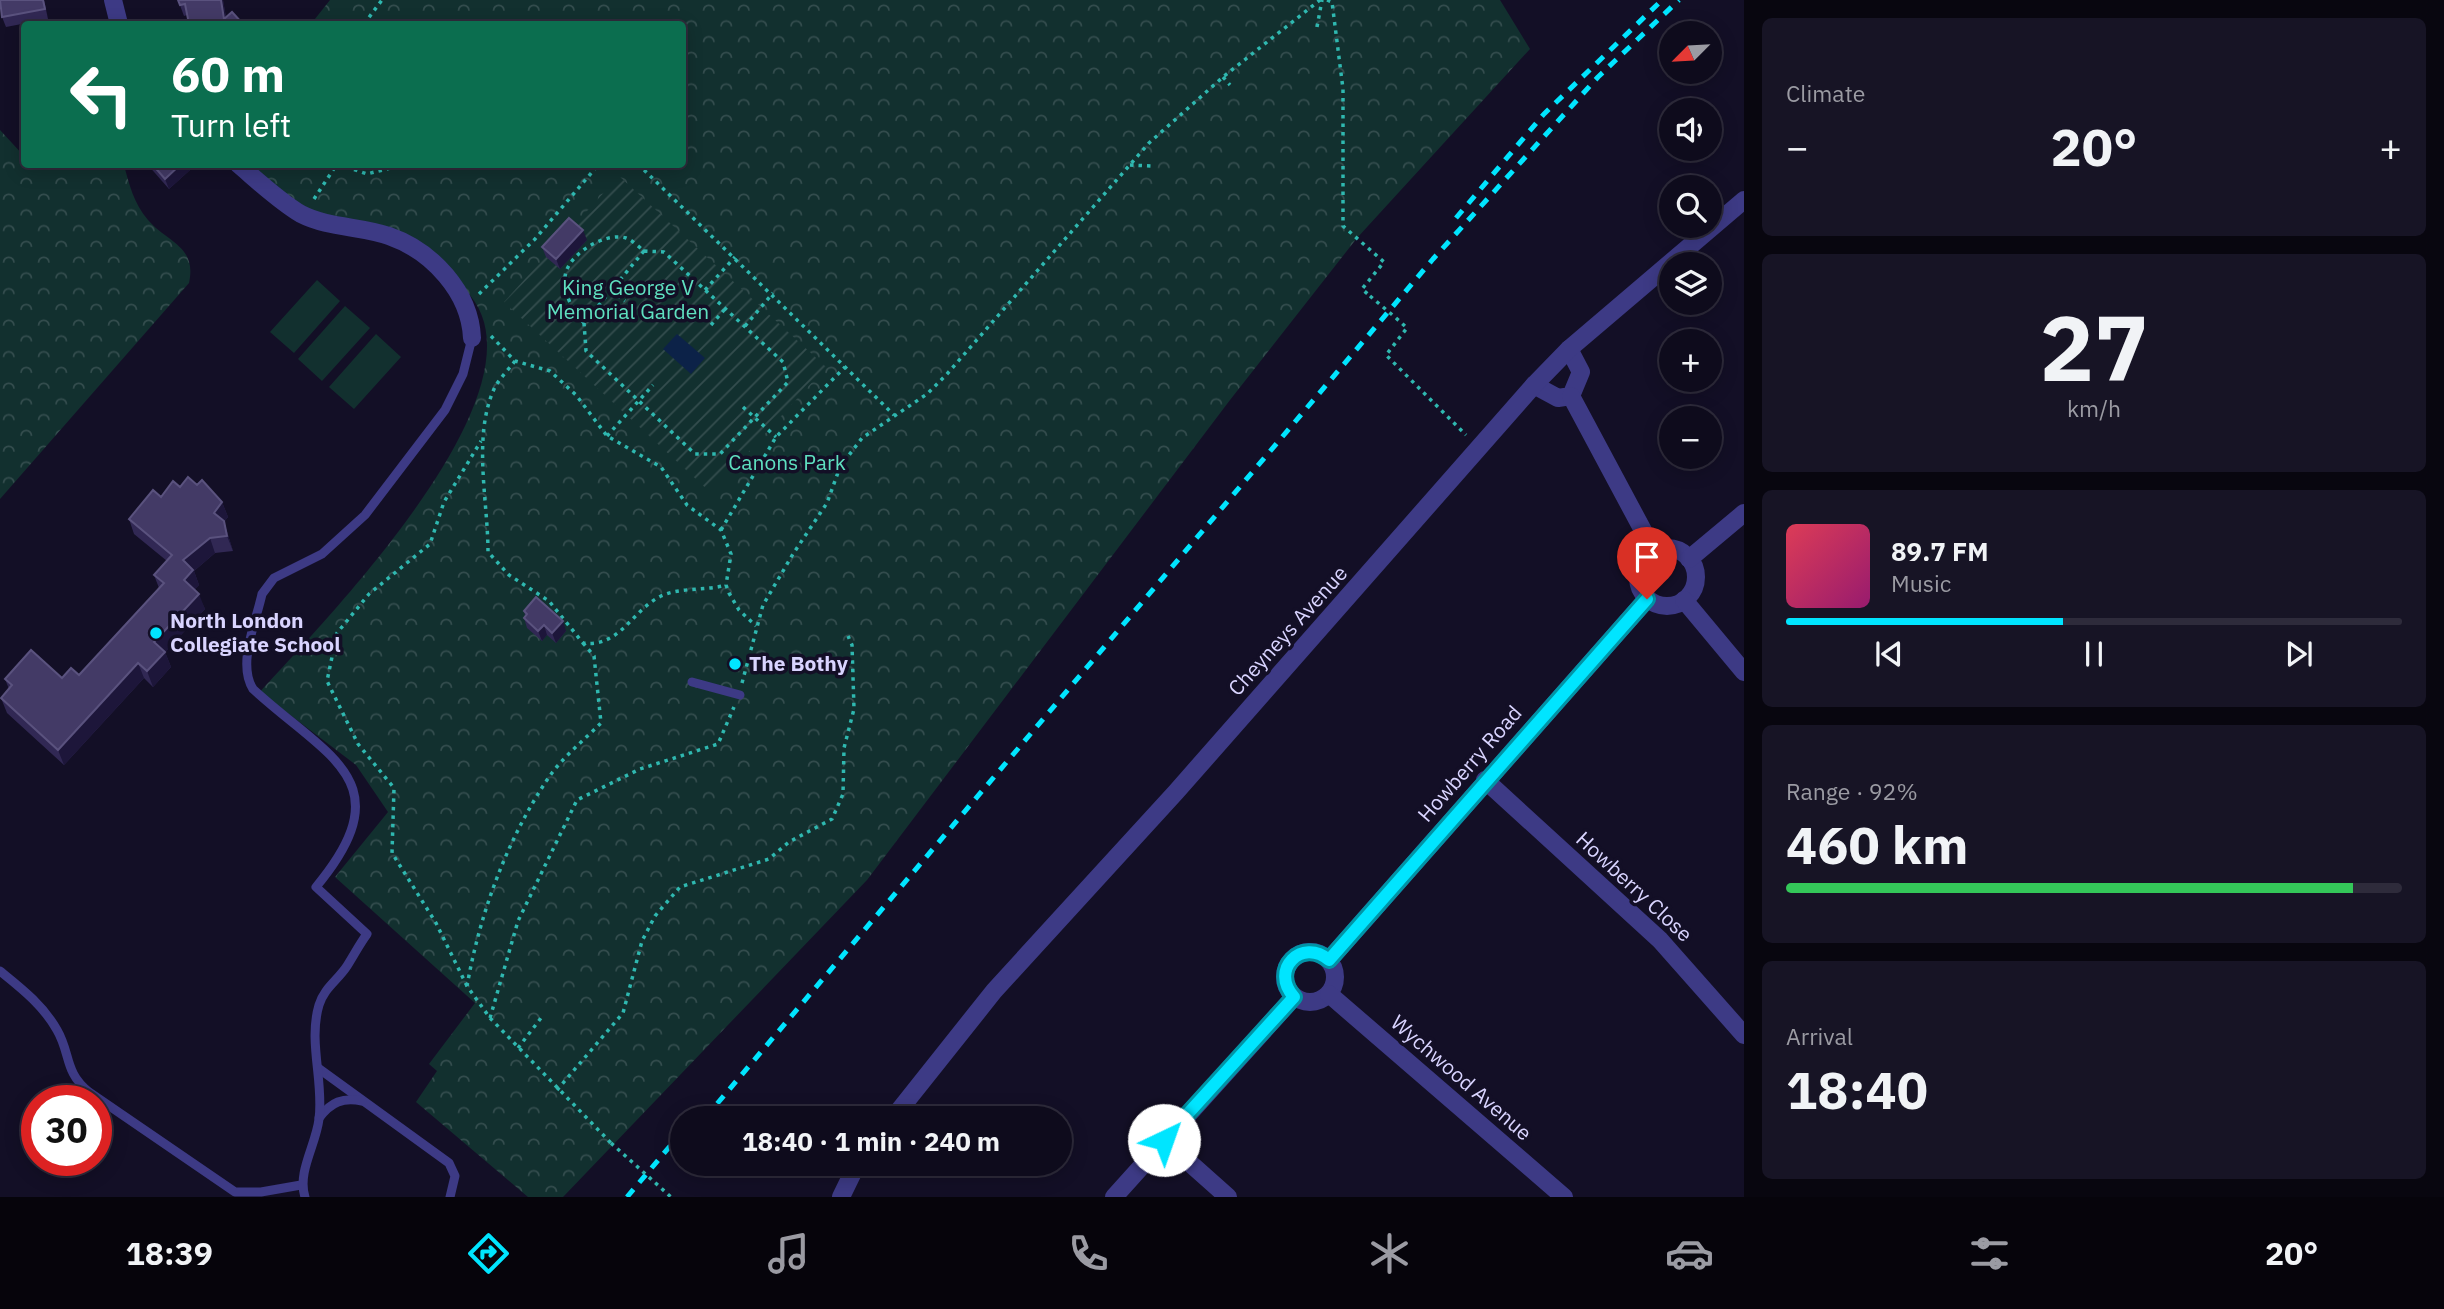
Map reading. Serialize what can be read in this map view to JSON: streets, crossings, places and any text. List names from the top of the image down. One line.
{"streets":{"street":["Cheyneys Avenue","Howberry Road","Howberry Close","Wychwood Avenue"]},"crossings":[["Howberry Road","Howberry Close"],["Howberry Road","Wychwood Avenue"]],"parks":["King George V Memorial Garden","Canons Park"],"places":["North London Collegiate School","The Bothy"],"north":"bottom left","page":{"tile":["Climate",["27","km/h"],["Range · 92%","460 km"],["Arrival","18:40"]],"map_buttons":["+","−"],"turn":["60 m","Turn left"],"heat":["−","20°","+"],"song":["89.7 FM","Music"],"limit":"30","trip":"18:40 · 1 min · 240 m","tabs":["18:39","20°"]}}
